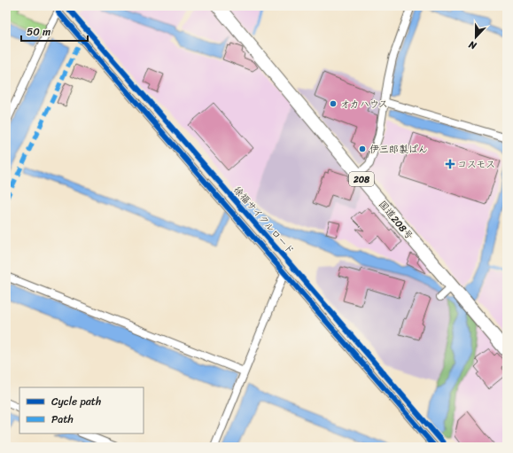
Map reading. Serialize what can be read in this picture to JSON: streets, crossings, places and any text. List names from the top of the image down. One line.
{"streets":{"highway":["208","国道208号"],"cycle path":["徐福サイクルロード"]},"places":{"other":["オカハウス","伊三郎製ぱん"],"health":["コスモス"]},"legend":["Cycle path","Path"],"scale_bar":"50 m","north":"bottom"}
